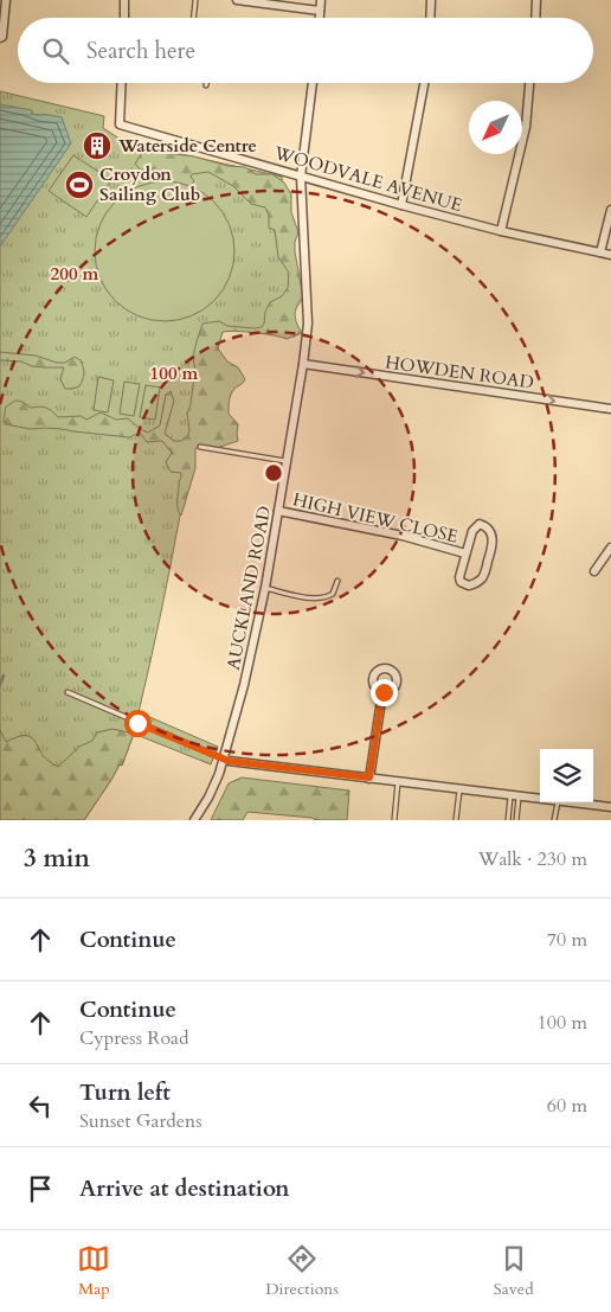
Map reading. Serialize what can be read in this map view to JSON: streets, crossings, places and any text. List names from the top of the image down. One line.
{"streets":{"street":["WOODVALE AVENUE","HOWDEN ROAD","HIGH VIEW CLOSE","AUCKLAND ROAD"]},"crossings":[["WOODVALE AVENUE","AUCKLAND ROAD"],["HOWDEN ROAD","AUCKLAND ROAD"],["HIGH VIEW CLOSE","AUCKLAND ROAD"]],"one_way":["HOWDEN ROAD"],"places":{"building":["Waterside Centre"],"sports":["Croydon Sailing Club"]},"north":"bottom left","page":{"search":"Search here","heading":["3 min","Walk · 230 m"],"list":[["Continue","70 m"],["Continue","Cypress Road","100 m"],["Turn left","Sunset Gardens","60 m"],"Arrive at destination"],"nav":["Map","Directions","Saved"]},"rings":["200 m","100 m"]}
